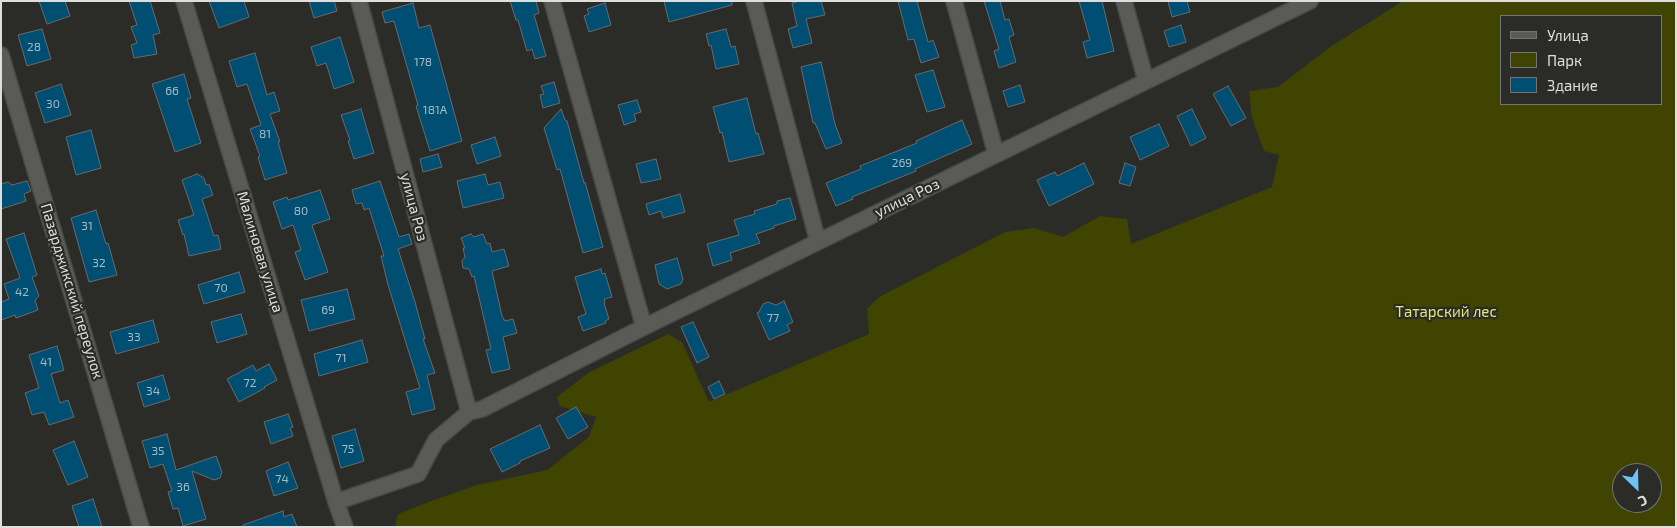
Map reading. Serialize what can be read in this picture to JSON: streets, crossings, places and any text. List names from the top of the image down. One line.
{"streets":{"street":["улица Роз","Малиновая улица","Пазарджикский переулок"]},"crossings":[["улица Роз","Малиновая улица"]],"parks":["Татарский лес"],"house_numbers":["28","178","66","30","181А","81","269","80","31","32","70","42","69","77","33","71","41","72","34","75","35","74","36"],"legend":["Улица","Парк","Здание"],"north":"bottom right"}
